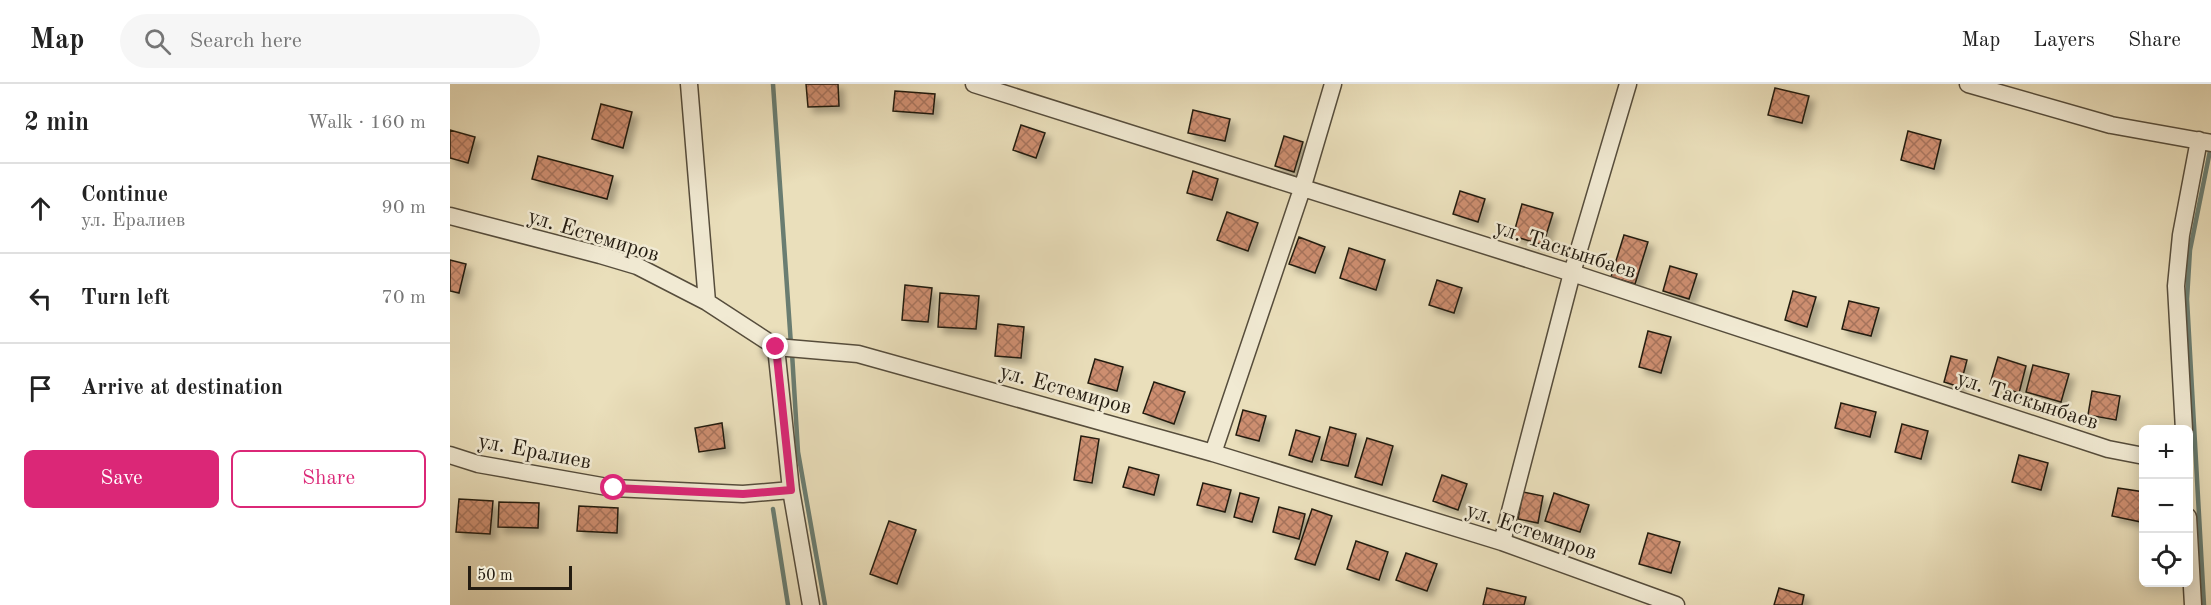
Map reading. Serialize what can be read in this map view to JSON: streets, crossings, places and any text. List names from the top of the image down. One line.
{"streets":{"street":["ул. Естемиров","ул. Таскынбаев","ул. Ералиев"]},"scale_bar":"50 m","page":{"header":"Map","search":"Search here","nav":["Map","Layers","Share"],"heading":["2 min","Walk · 160 m"],"list":[["Continue","ул. Ералиев","90 m"],["Turn left","70 m"],"Arrive at destination"],"map_buttons":["+","−"],"buttons":["Save","Share"],"scale":"50 m"}}
